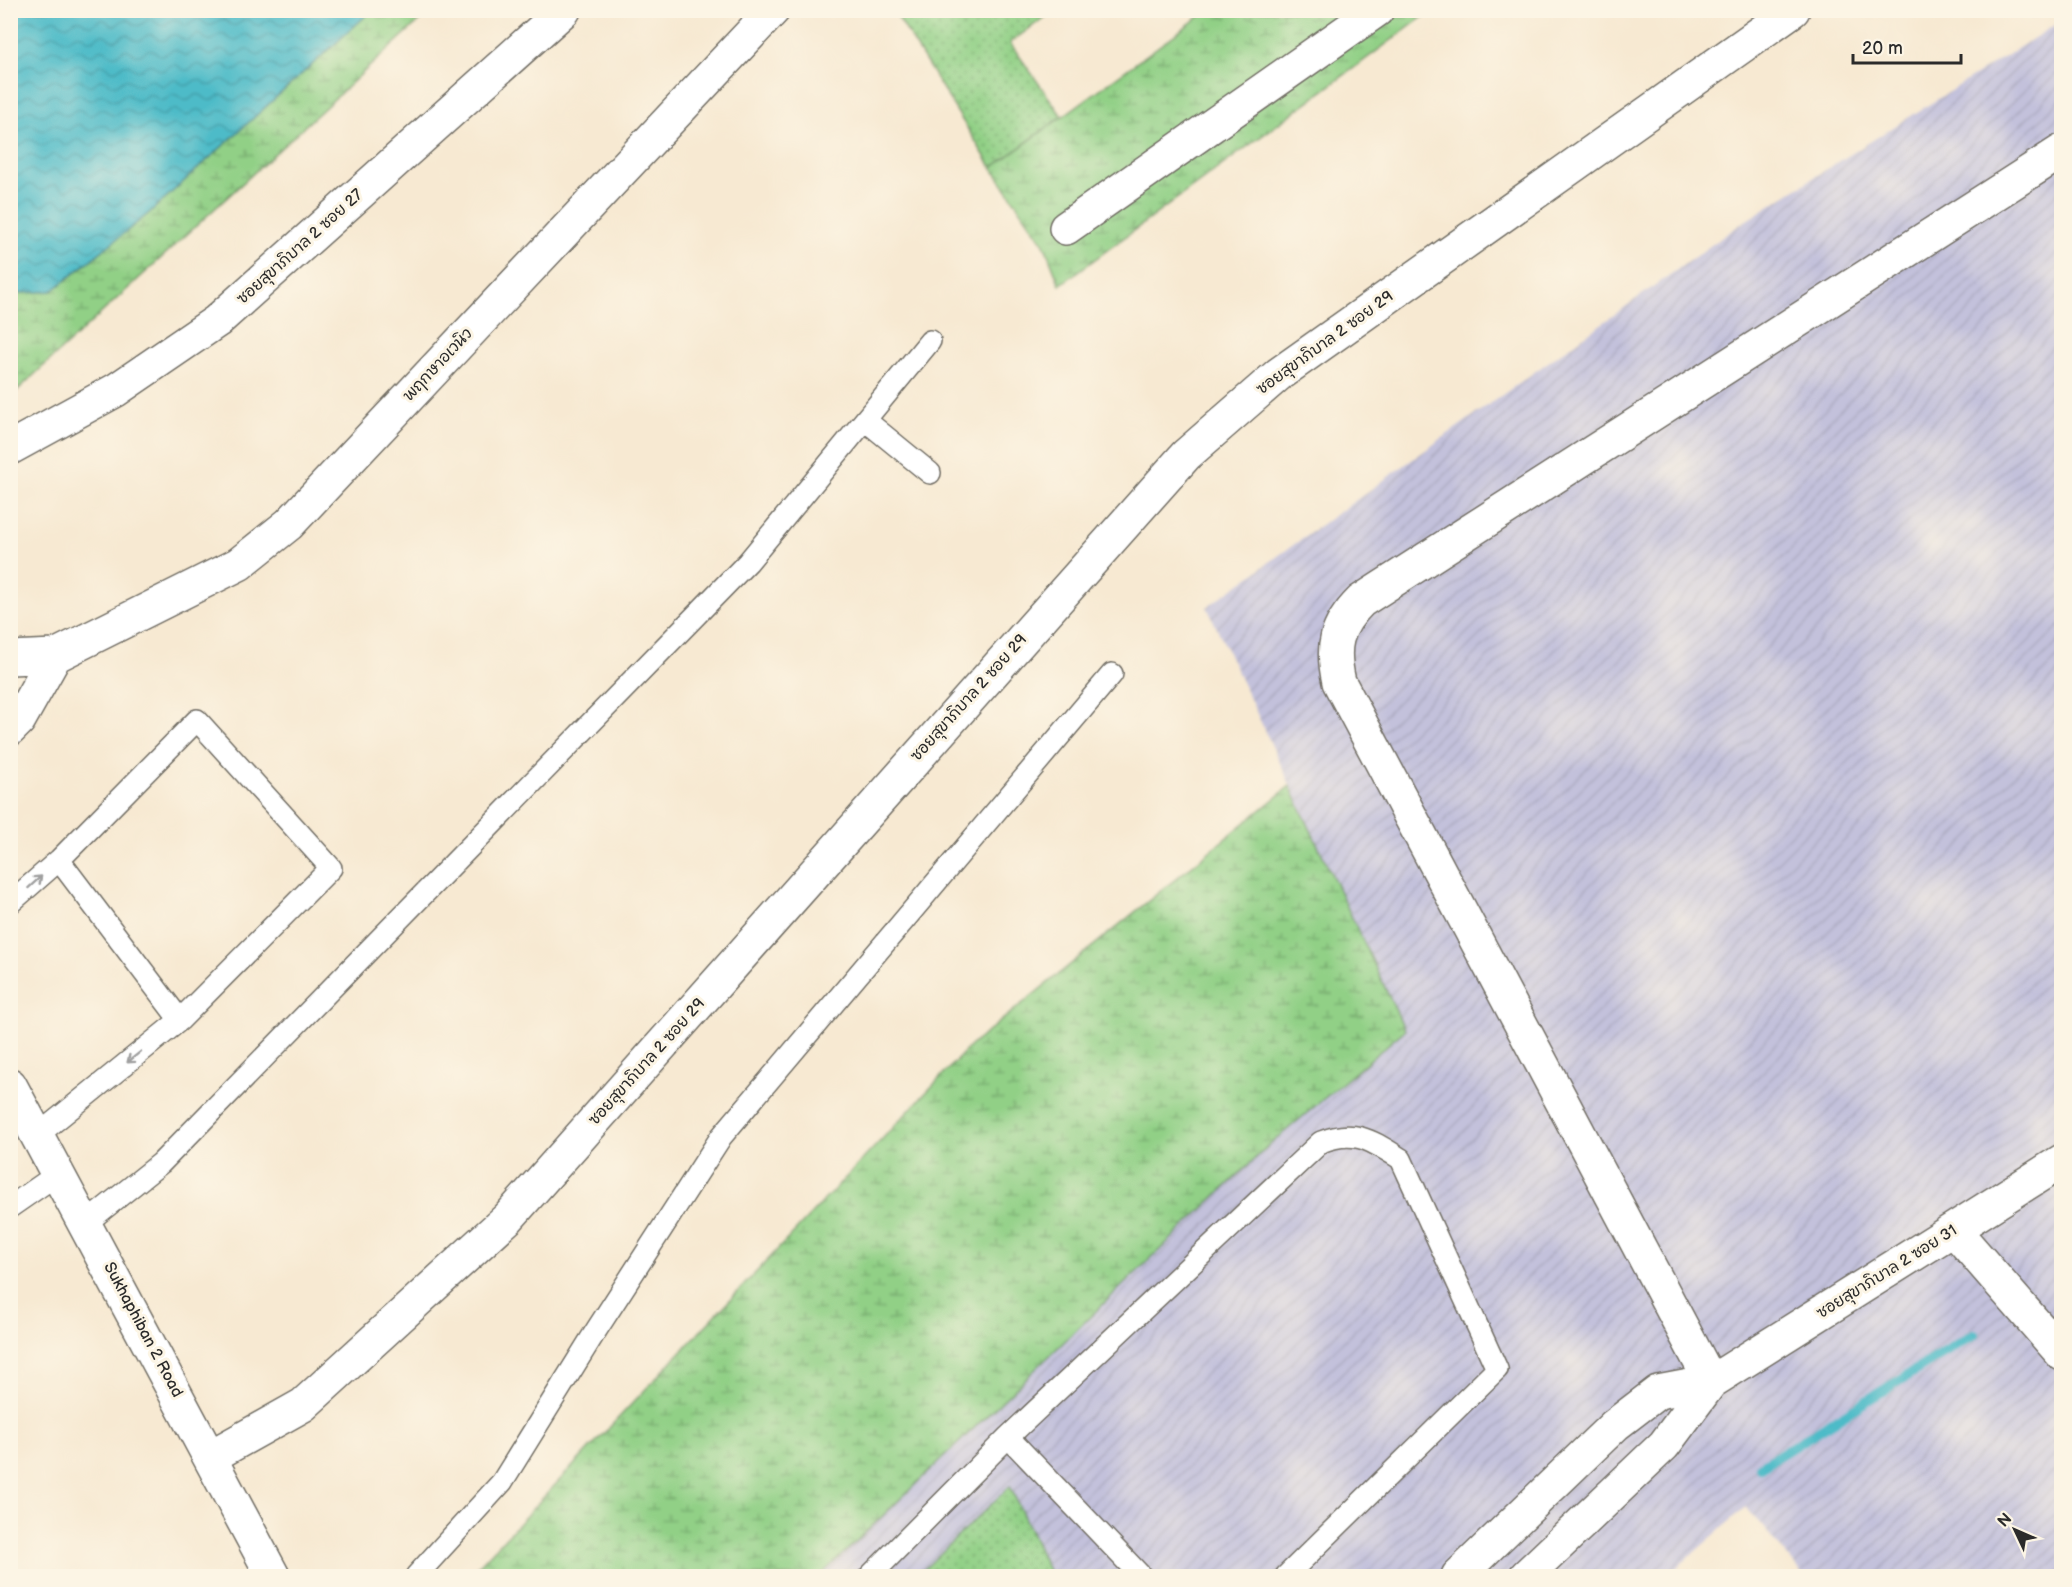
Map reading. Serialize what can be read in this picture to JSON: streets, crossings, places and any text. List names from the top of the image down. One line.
{"streets":{"street":["ซอยสุขาภิบาล 2 ซอย 27","ซอยสุขาภิบาล 2 ซอย 29","พฤกษาอเวนิว","ซอยสุขาภิบาล 2 ซอย 31","Sukhaphiban 2 Road"]},"crossings":[["ซอยสุขาภิบาล 2 ซอย 29","Sukhaphiban 2 Road"]],"scale_bar":"20 m","north":"top left"}
